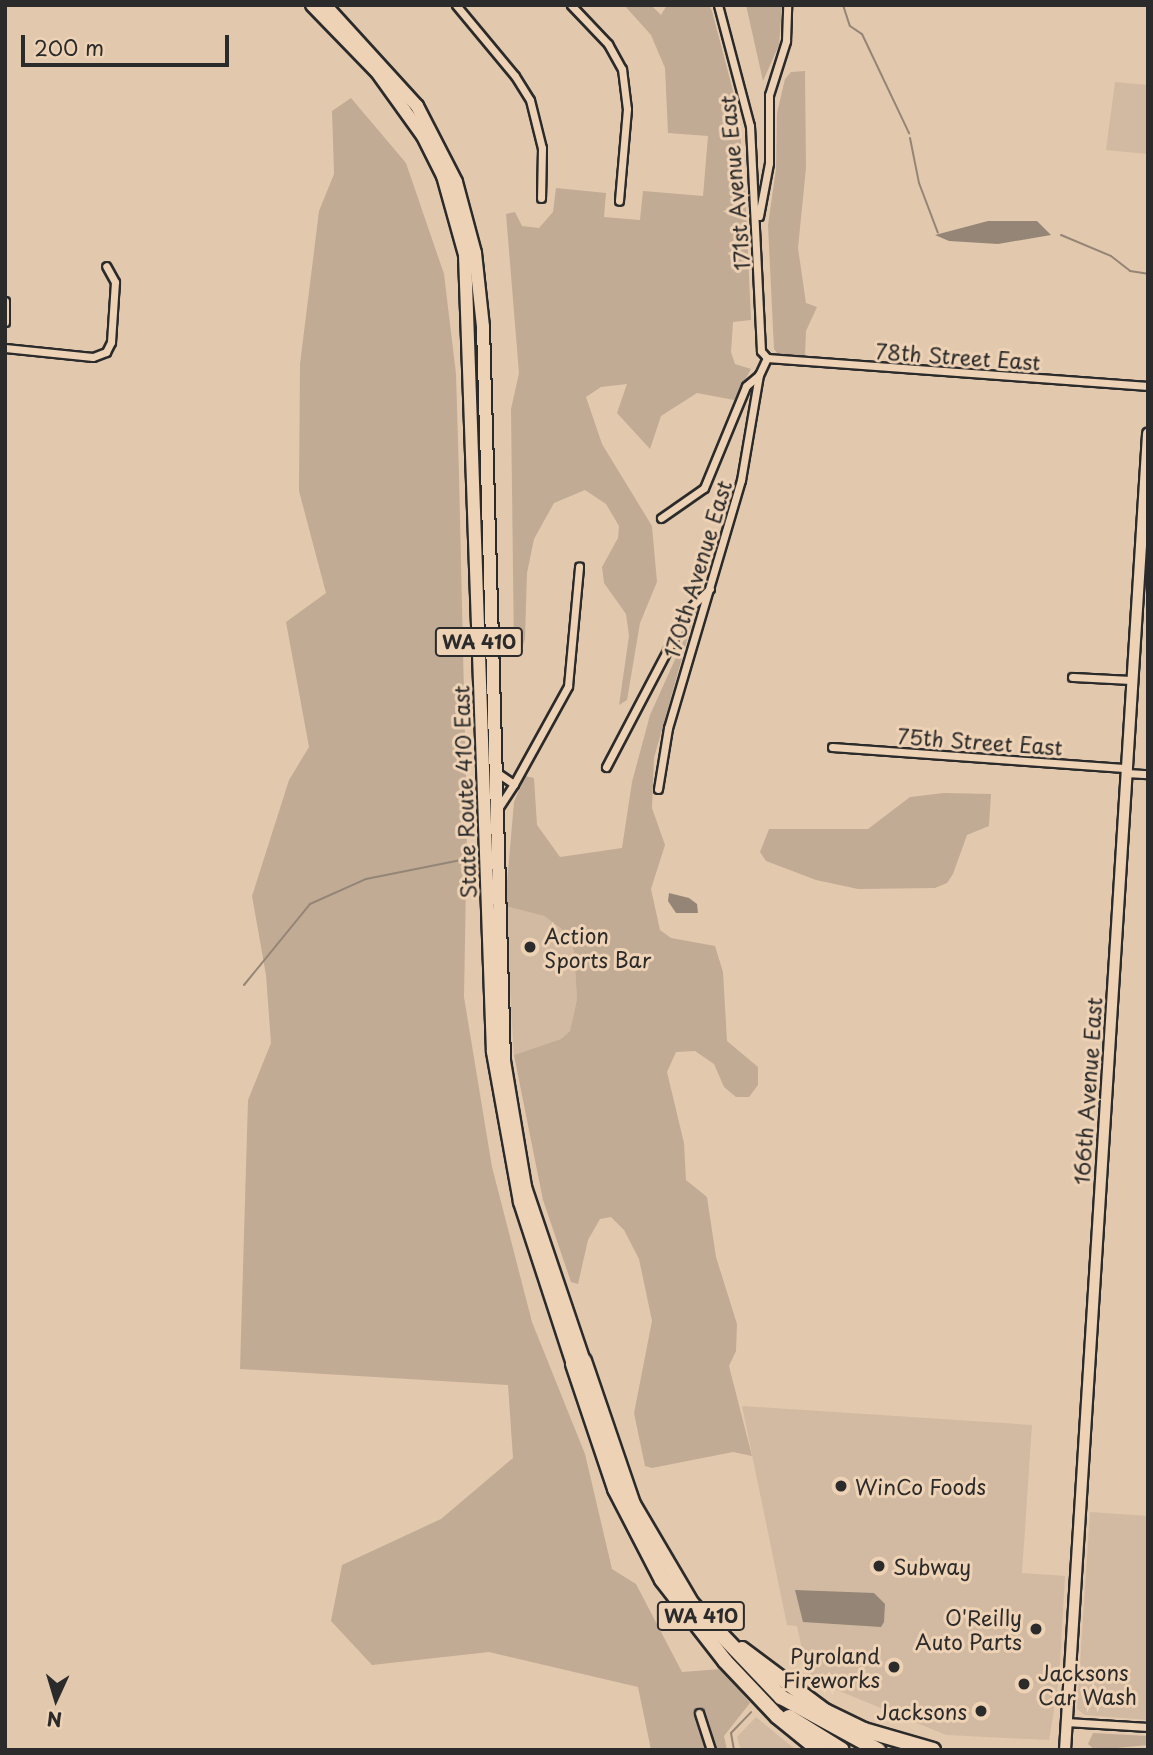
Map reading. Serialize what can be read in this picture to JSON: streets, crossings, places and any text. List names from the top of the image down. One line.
{"streets":{"highway":["WA 410","State Route 410 East"],"street":["171st Avenue East","78th Street East","170th Avenue East","75th Street East","166th Avenue East"]},"crossings":[["171st Avenue East","78th Street East"],["171st Avenue East","170th Avenue East"],["78th Street East","170th Avenue East"],["WA 410","State Route 410 East"],["75th Street East","166th Avenue East"]],"places":["Action Sports Bar","WinCo Foods","Subway","O'Reilly Auto Parts","Pyroland Fireworks","Jacksons Car Wash","Jacksons"],"scale_bar":"200 m","north":"bottom"}
